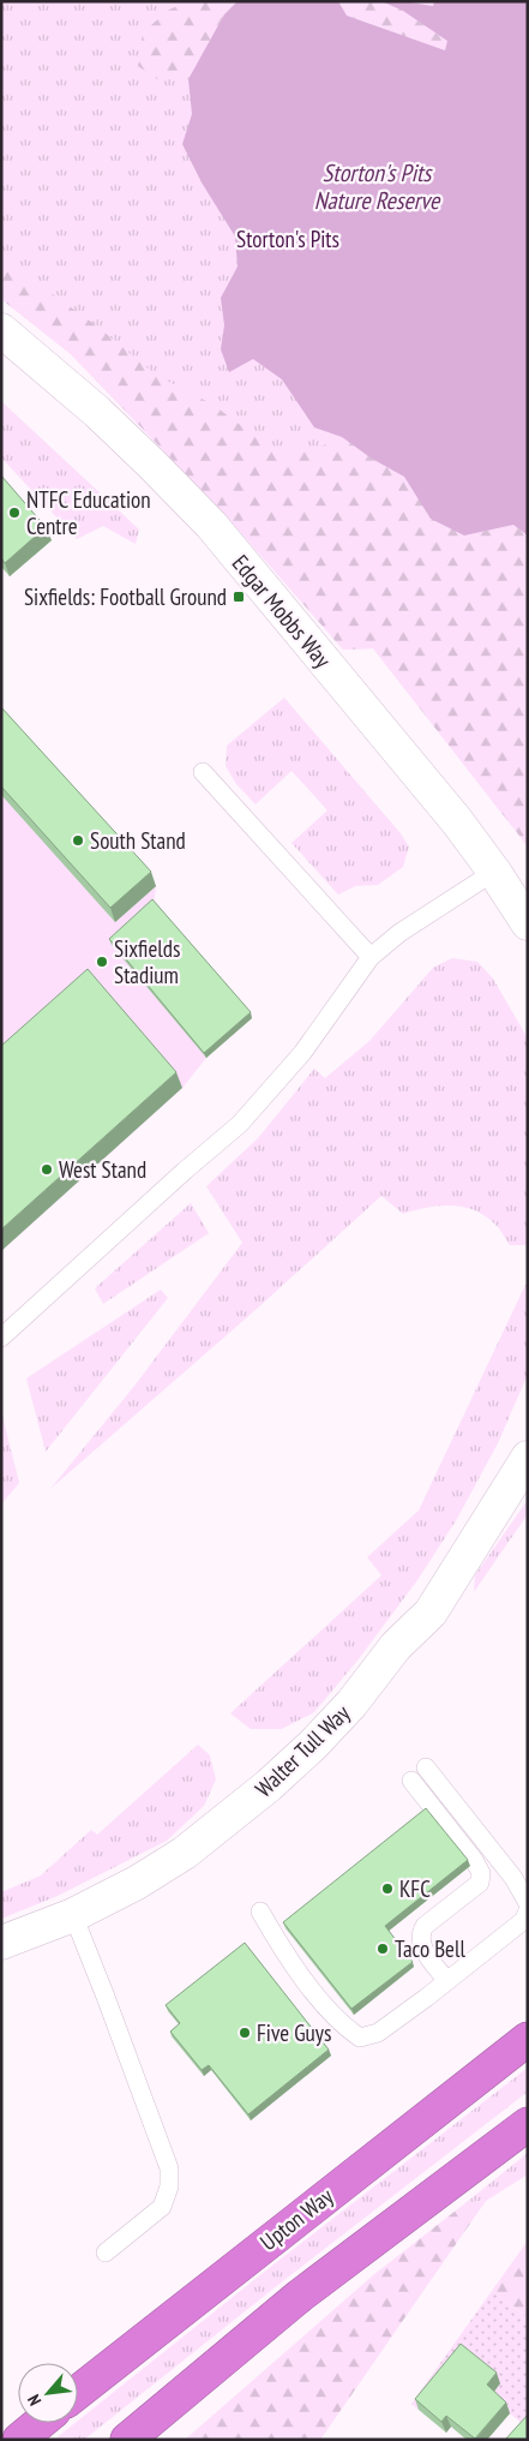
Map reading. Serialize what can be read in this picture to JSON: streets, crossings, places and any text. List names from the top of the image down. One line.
{"streets":{"highway":["Upton Way"],"street":["Edgar Mobbs Way","Walter Tull Way"]},"water":["Storton's Pits Nature Reserve"],"parks":["Storton's Pits"],"places":{"other":["NTFC Education Centre","South Stand","Sixfields Stadium","West Stand","KFC","Taco Bell","Five Guys"],"transit":["Sixfields: Football Ground"]},"north":"bottom left"}
